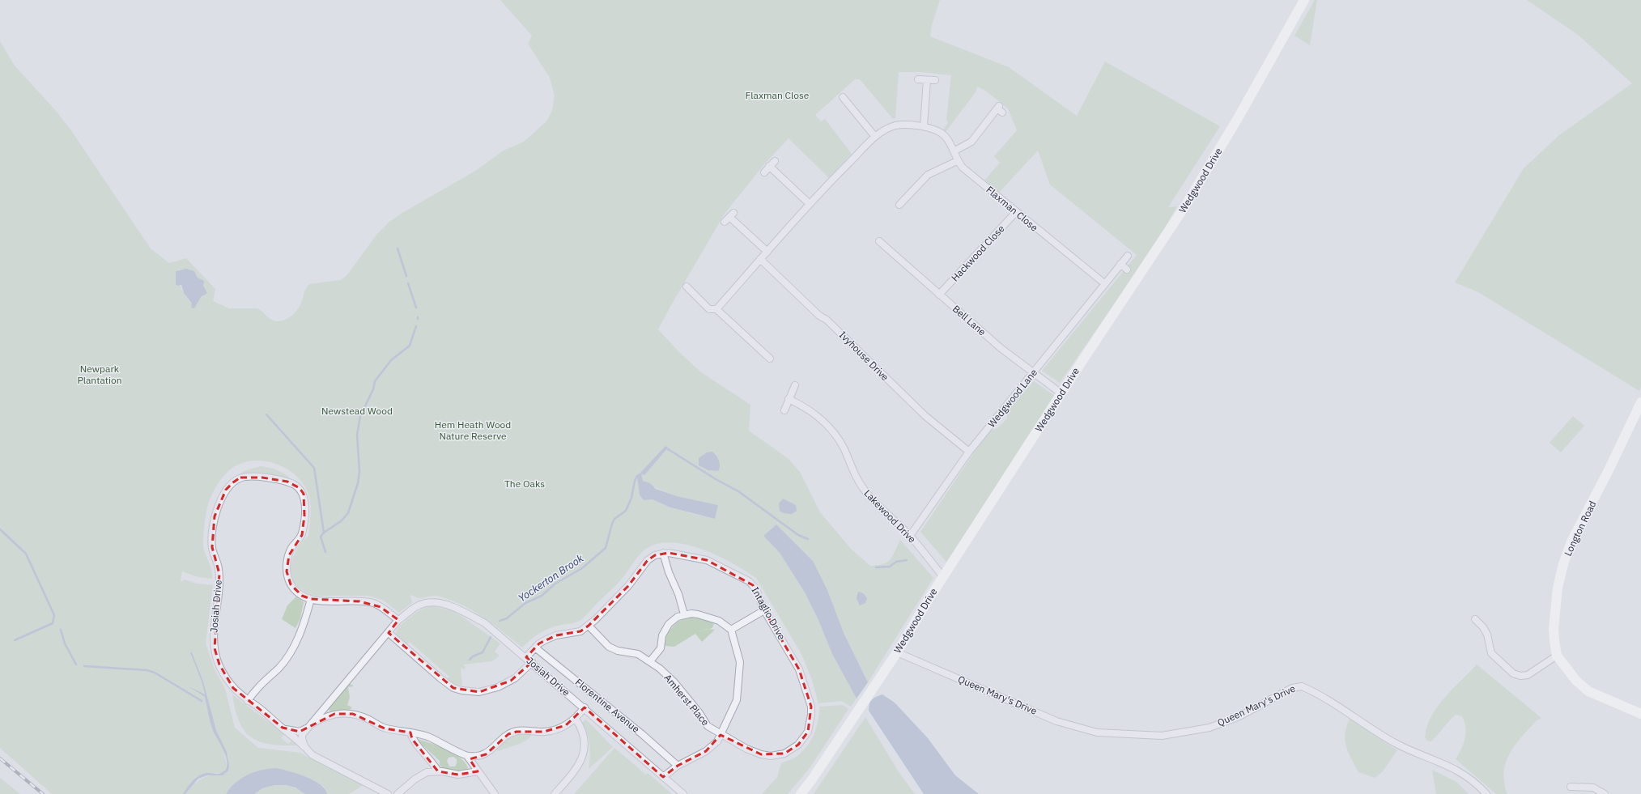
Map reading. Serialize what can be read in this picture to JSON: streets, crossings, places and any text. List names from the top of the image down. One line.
{"streets":{"street":["Wedgwood Drive","Flaxman Close","Hackwood Close","Bell Lane","Ivyhouse Drive","Wedgwood Lane","Lakewood Drive","Longton Road","Josiah Drive","Intaglio Drive","Queen Mary's Drive","Amherst Place","Florentine Avenue"]},"crossings":[["Wedgwood Drive","Bell Lane"],["Wedgwood Drive","Lakewood Drive"],["Wedgwood Drive","Queen Mary's Drive"],["Flaxman Close","Hackwood Close"],["Flaxman Close","Ivyhouse Drive"],["Flaxman Close","Wedgwood Lane"],["Hackwood Close","Bell Lane"],["Bell Lane","Wedgwood Lane"],["Ivyhouse Drive","Wedgwood Lane"],["Wedgwood Lane","Lakewood Drive"],["Josiah Drive","Intaglio Drive"],["Intaglio Drive","Amherst Place"],["Intaglio Drive","Florentine Avenue"]],"water":["Yockerton Brook"],"parks":["Flaxman Close","Newpark Plantation","Newstead Wood","Hem Heath Wood Nature Reserve","The Oaks"]}
